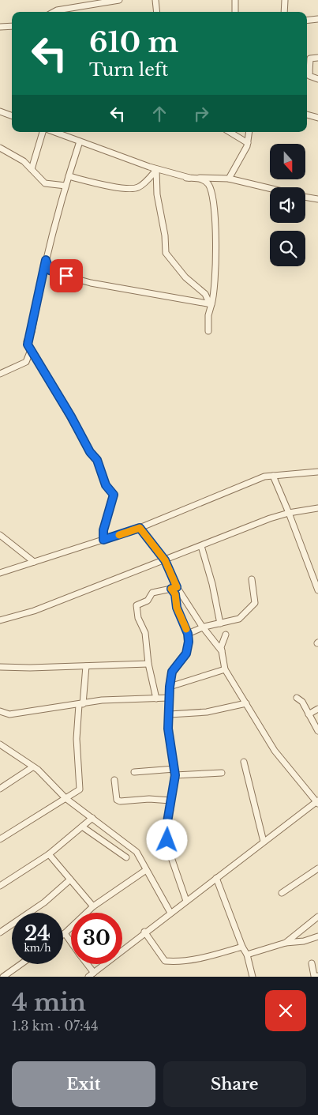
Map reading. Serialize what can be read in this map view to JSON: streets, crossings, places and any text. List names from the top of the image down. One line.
{"north":"bottom","page":{"turn":["610 m","Turn left"],"speed":"24 km/h","limit":"30","heading":["4 min","1.3 km · 07:44"],"buttons":["Exit","Share"]}}
